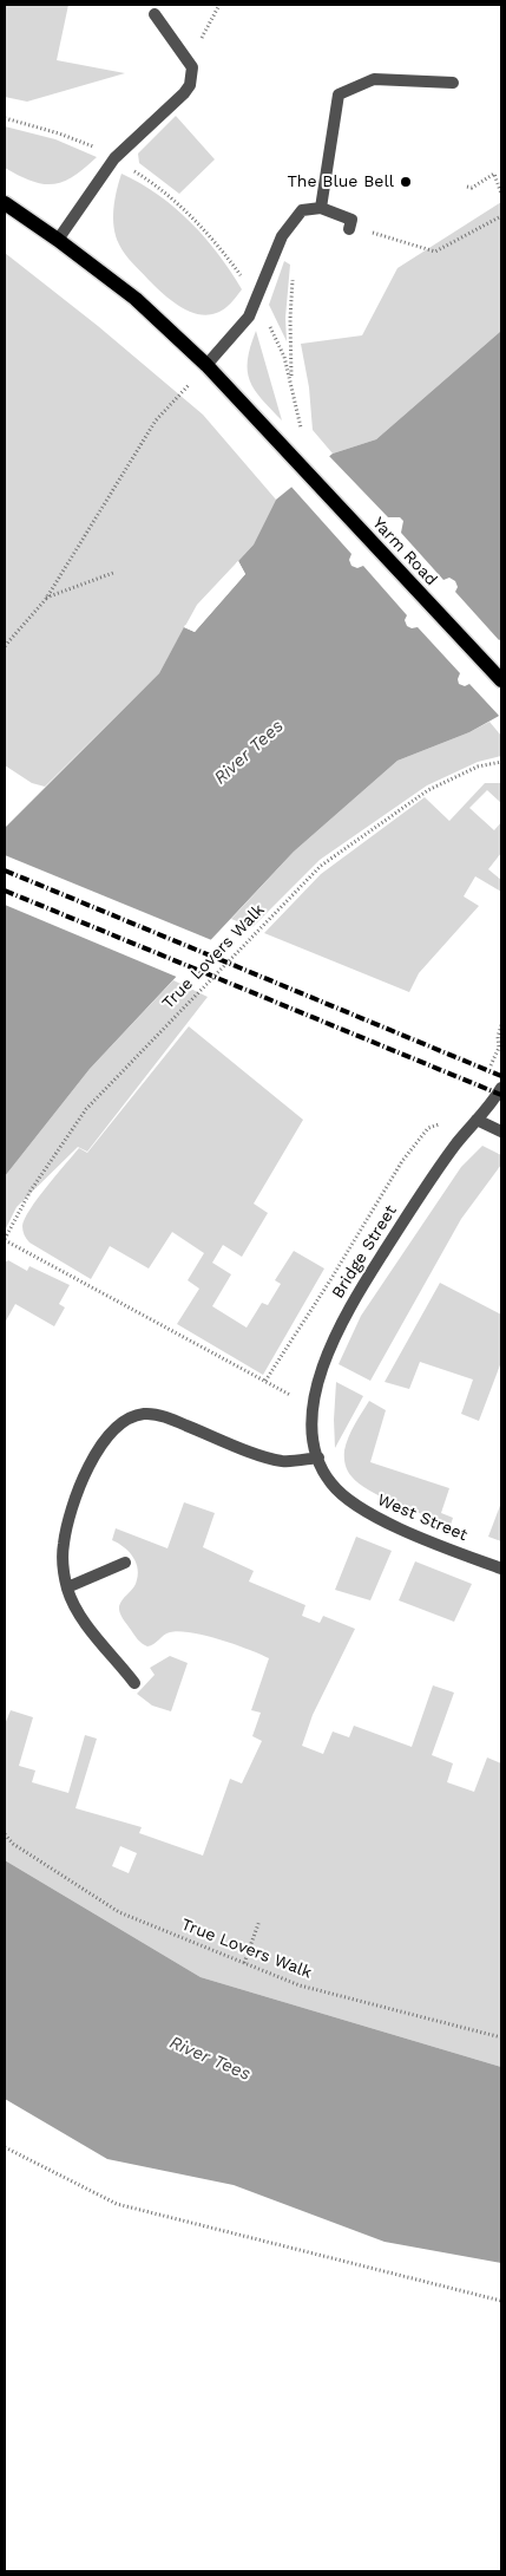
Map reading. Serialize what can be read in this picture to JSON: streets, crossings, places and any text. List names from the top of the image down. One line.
{"streets":{"main road":["Yarm Road"],"street":["Bridge Street","West Street"],"path":["True Lovers Walk"]},"crossings":[["True Lovers Walk","Bridge Street"],["Bridge Street","West Street"]],"water":["River Tees"],"places":["The Blue Bell"]}
